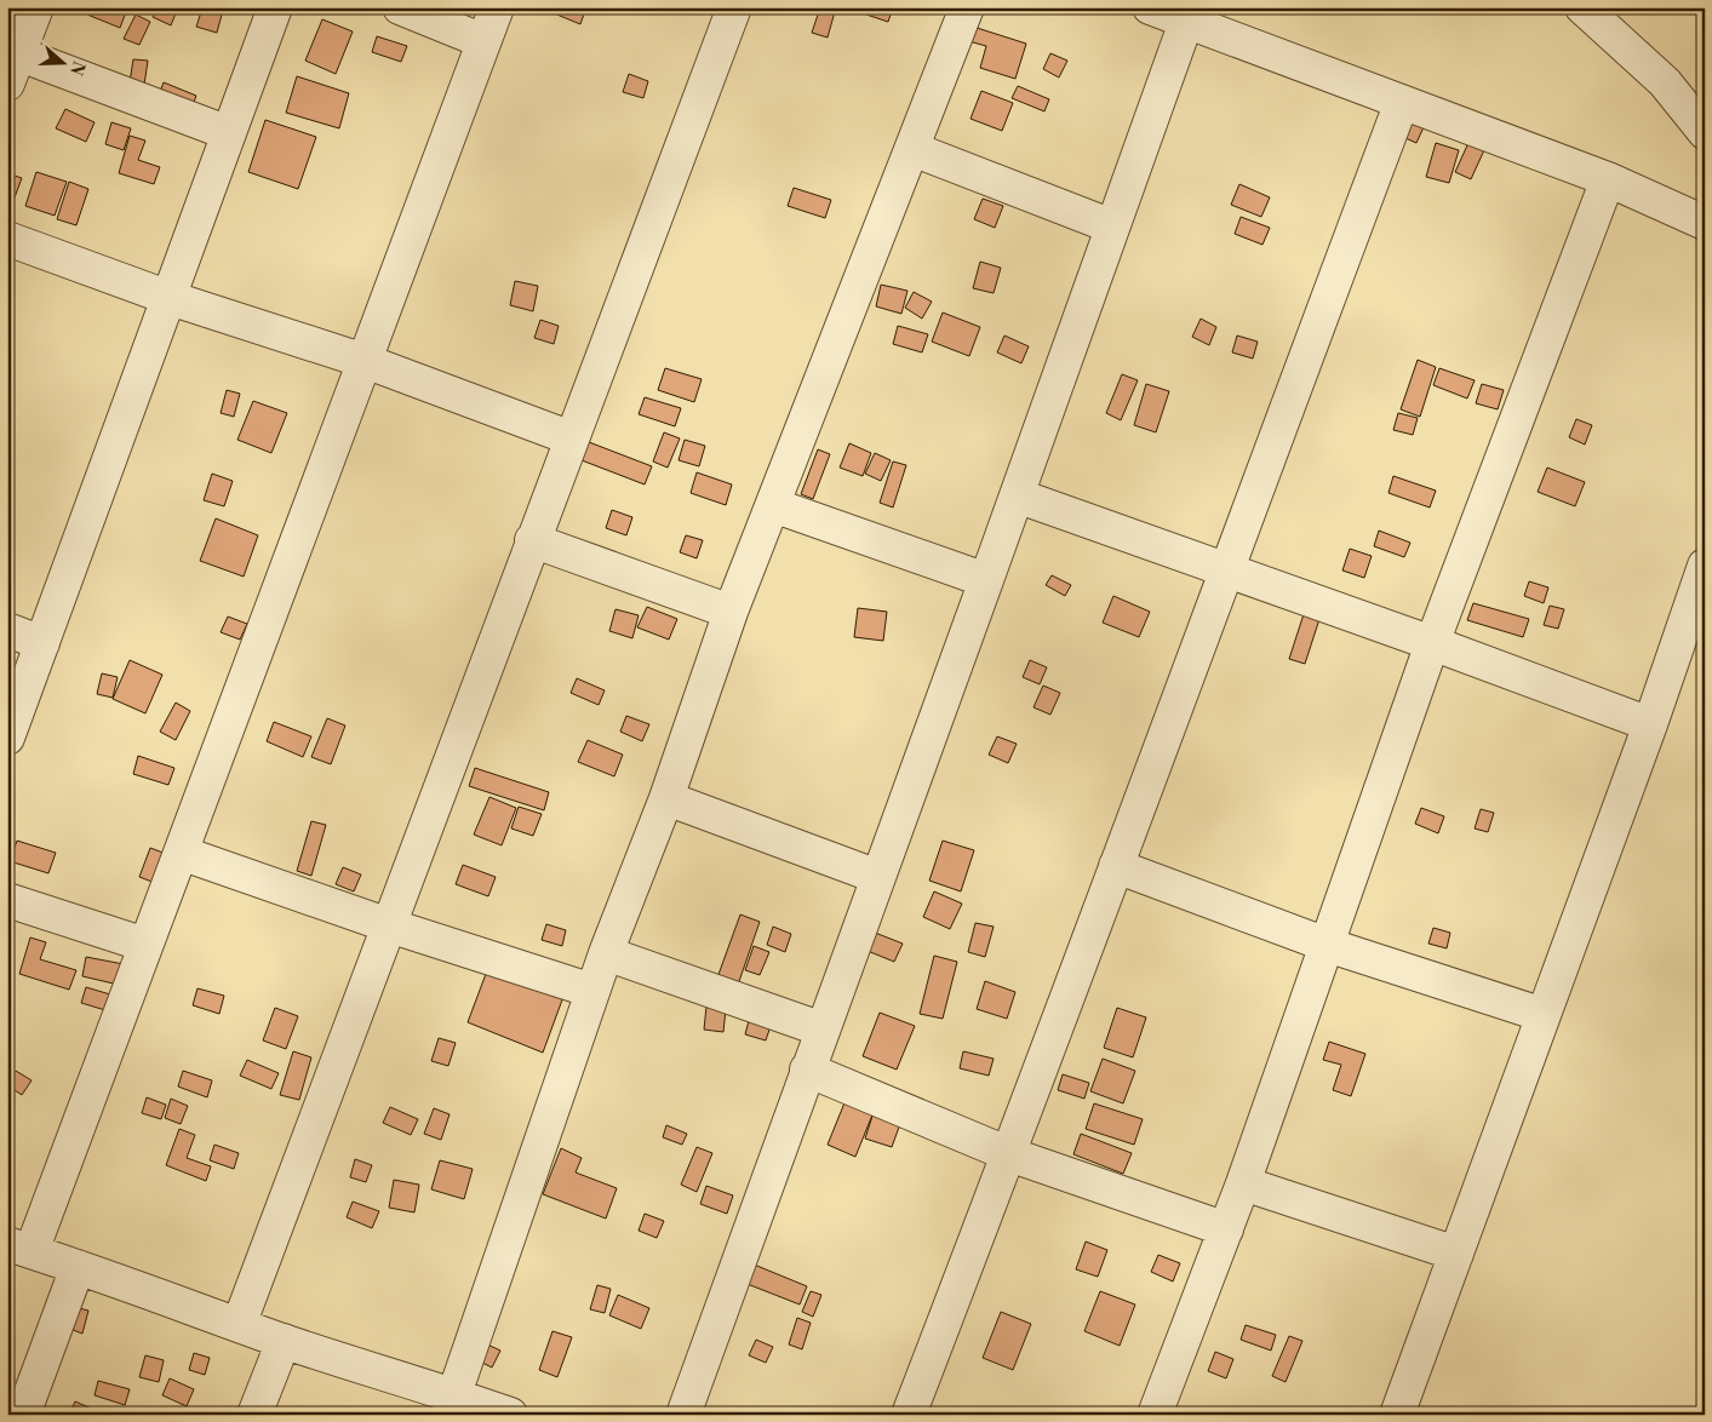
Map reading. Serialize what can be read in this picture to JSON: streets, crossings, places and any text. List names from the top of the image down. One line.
{"north":"right"}
